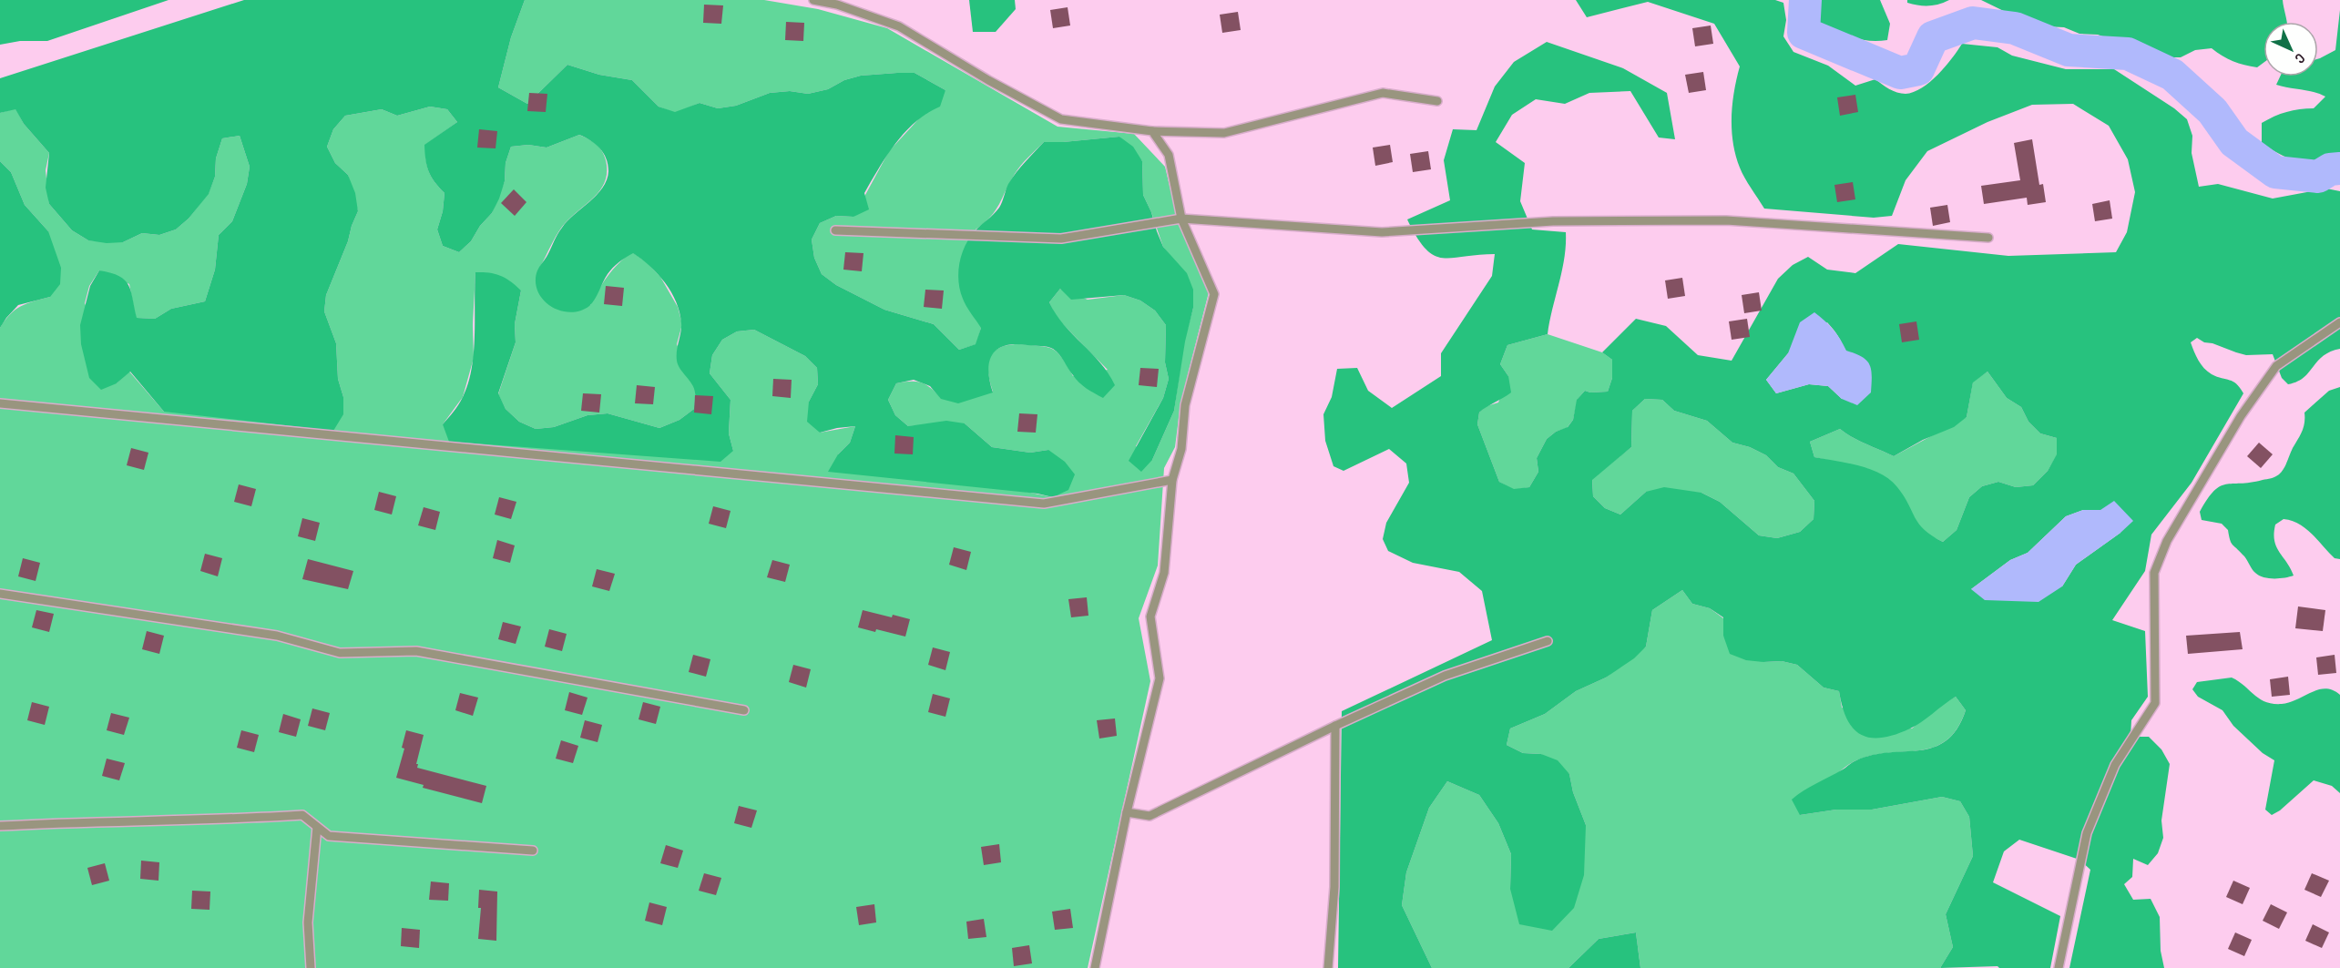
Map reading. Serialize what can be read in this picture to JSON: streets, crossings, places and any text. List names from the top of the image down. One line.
{"north":"bottom right"}
